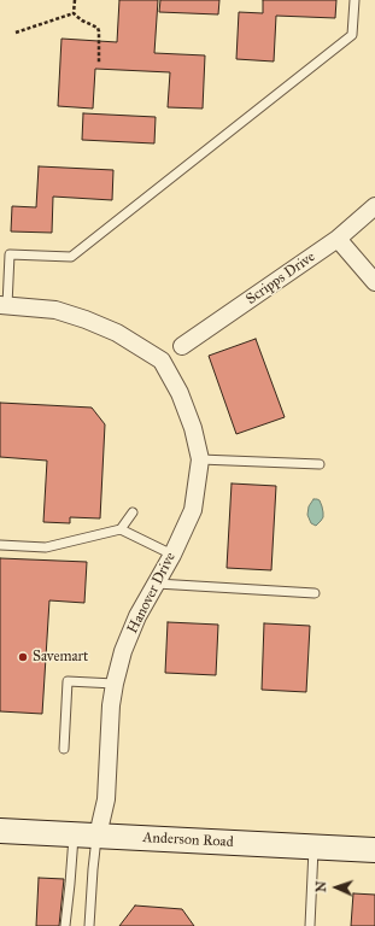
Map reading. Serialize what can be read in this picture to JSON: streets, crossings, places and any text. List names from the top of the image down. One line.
{"streets":{"main road":["Anderson Road"],"street":["Scripps Drive","Hanover Drive"]},"crossings":[["Hanover Drive","Anderson Road"]],"places":["Savemart"],"north":"left"}
